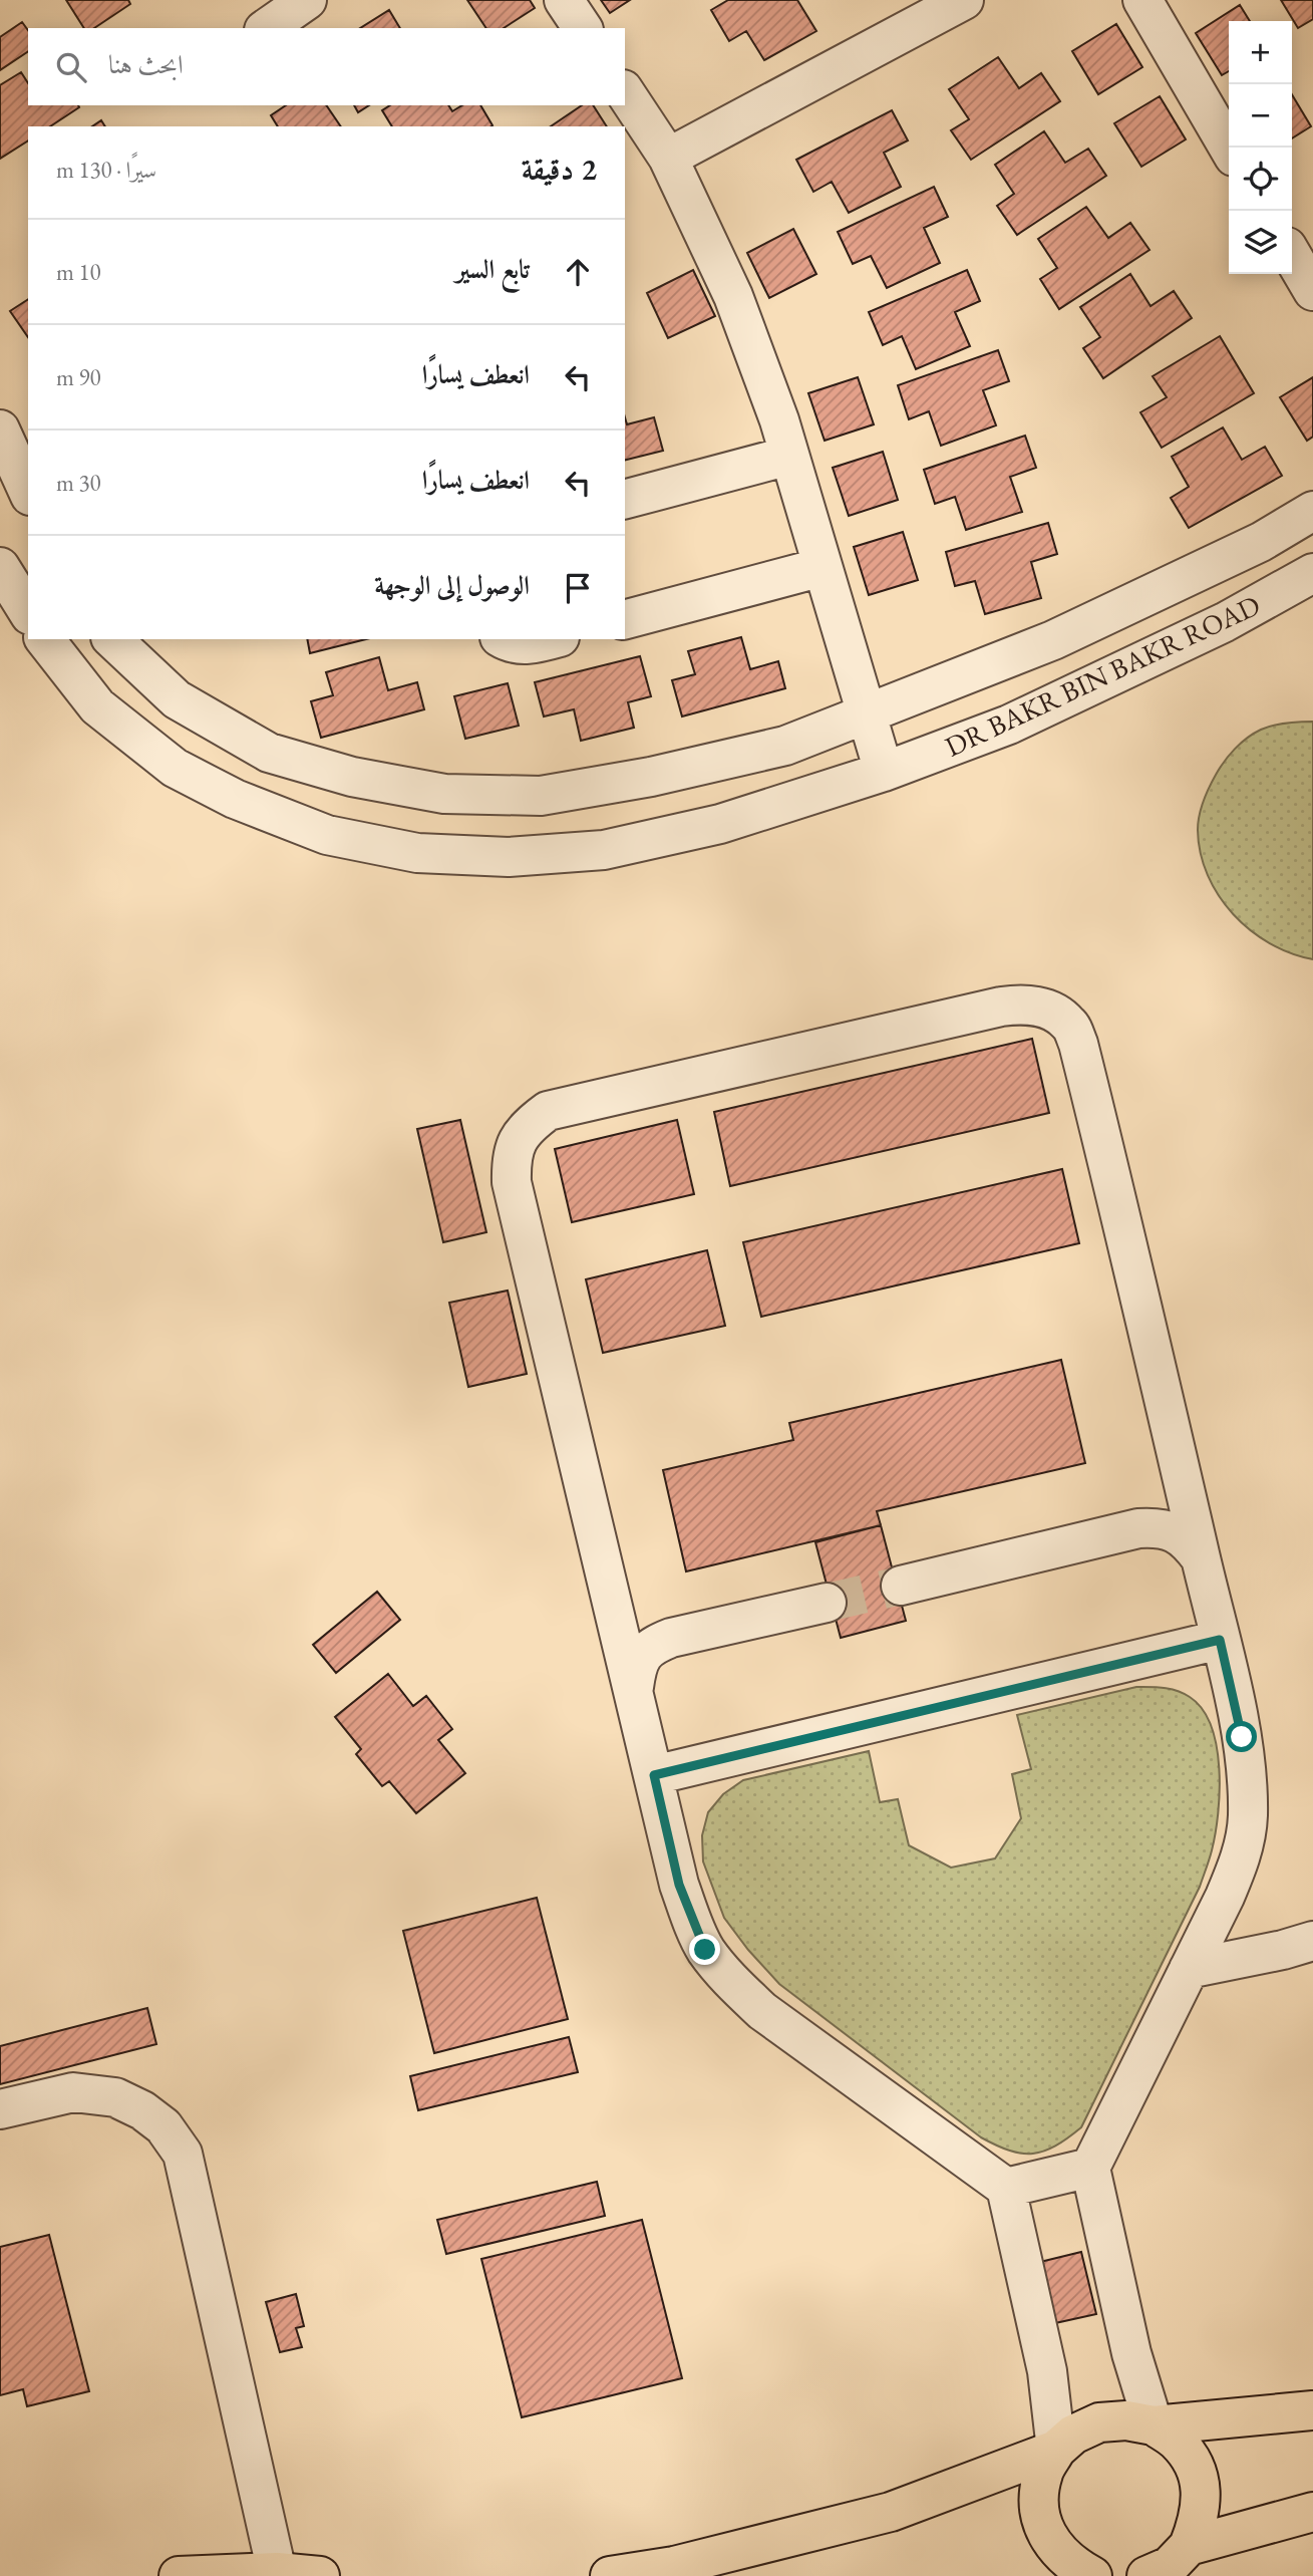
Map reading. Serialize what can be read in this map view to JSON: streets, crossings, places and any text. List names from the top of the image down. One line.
{"streets":{"street":["DR BAKR BIN BAKR ROAD"]},"page":{"map_buttons":["+","−"],"search":"ابحث هنا","heading":["2 دقيقة","سيرًا · 130 m"],"list":[["تابع السير","10 m"],["انعطف يسارًا","90 m"],["انعطف يسارًا","30 m"],"الوصول إلى الوجهة"]}}
